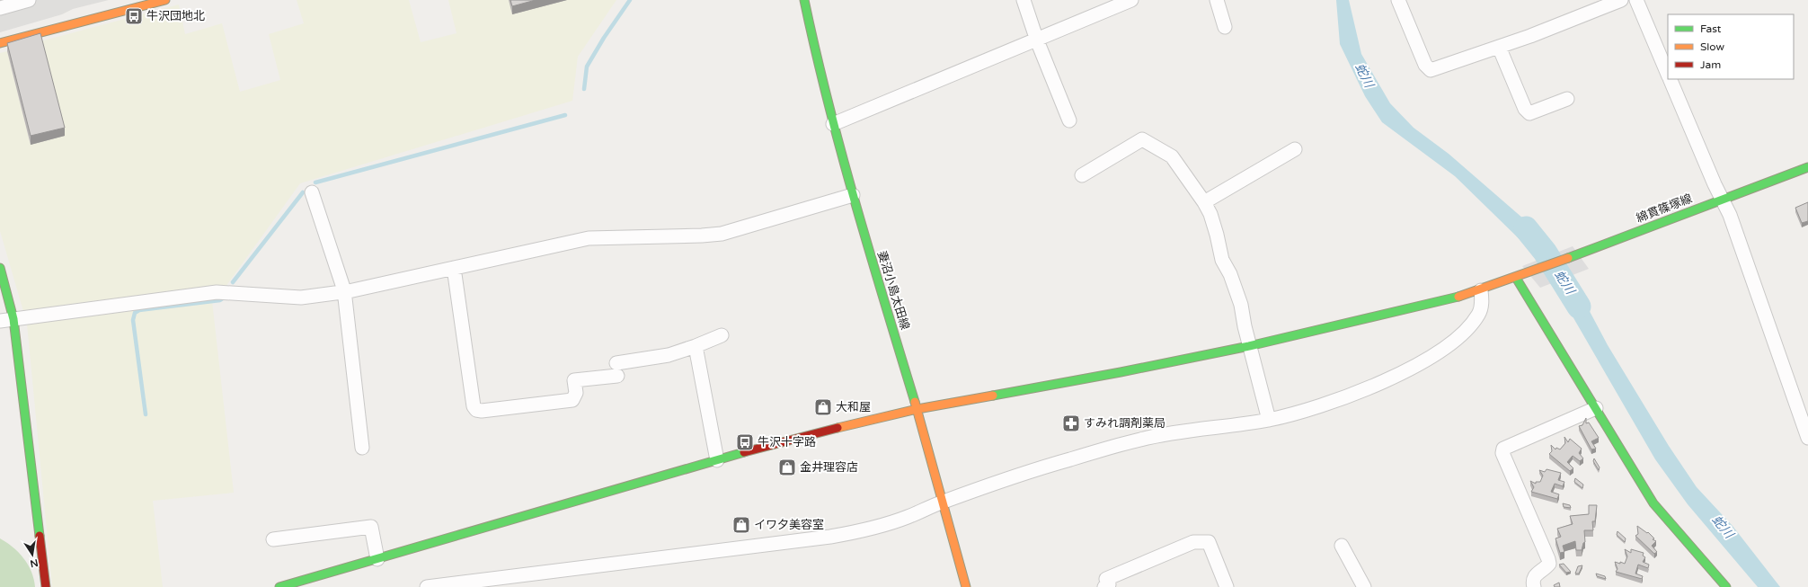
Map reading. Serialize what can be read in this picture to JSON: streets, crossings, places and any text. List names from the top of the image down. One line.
{"streets":{"main road":["綿貫篠塚線","妻沼小島太田線"]},"crossings":[["綿貫篠塚線","妻沼小島太田線"]],"water":["蛇川"],"places":{"bus stop":["牛沢団地北","牛沢十字路"],"shop":["大和屋","金井理容店","イワ夕美容室"],"pharmacy":["すみれ調剤薬局"]},"legend":["Fast","Slow","Jam"],"north":"bottom"}
